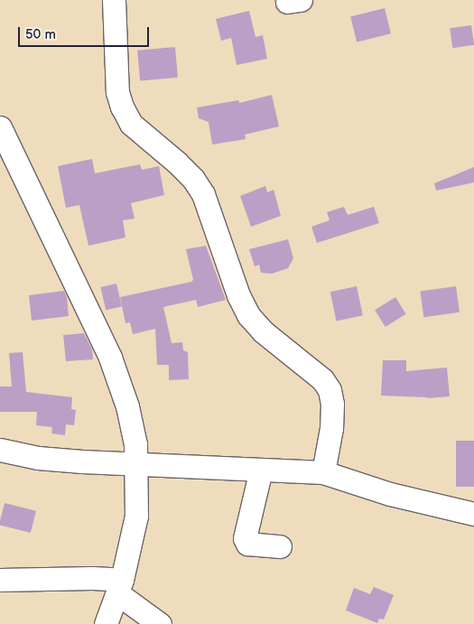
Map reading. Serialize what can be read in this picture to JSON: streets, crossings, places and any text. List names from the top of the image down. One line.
{"scale_bar":"50 m"}
